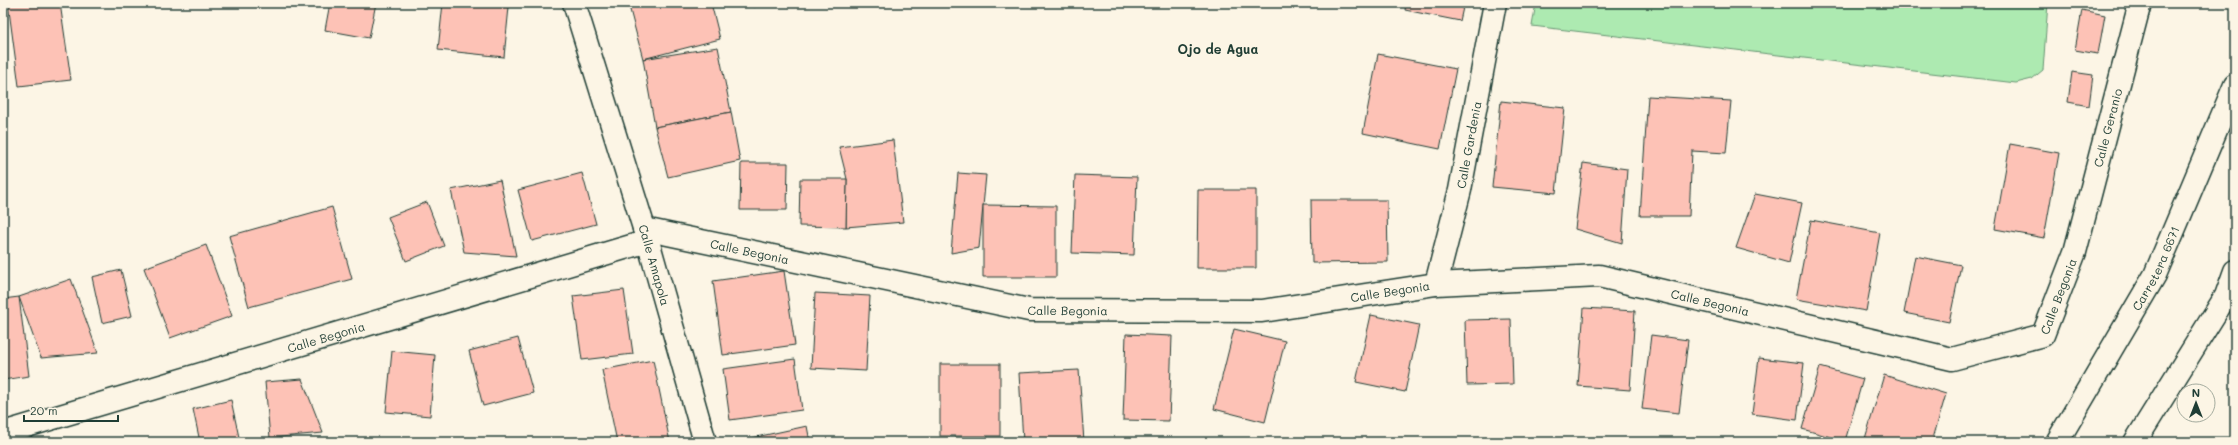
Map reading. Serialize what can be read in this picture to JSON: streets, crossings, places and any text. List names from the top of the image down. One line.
{"streets":{"street":["Calle Geranio","Calle Gardenia","Calle Begonia","Calle Amapola","Carretera 6671"]},"crossings":[["Calle Geranio","Calle Begonia"],["Calle Gardenia","Calle Begonia"],["Calle Begonia","Calle Amapola"]],"districts":["Ojo de Agua"],"scale_bar":"20 m","north":"top"}
